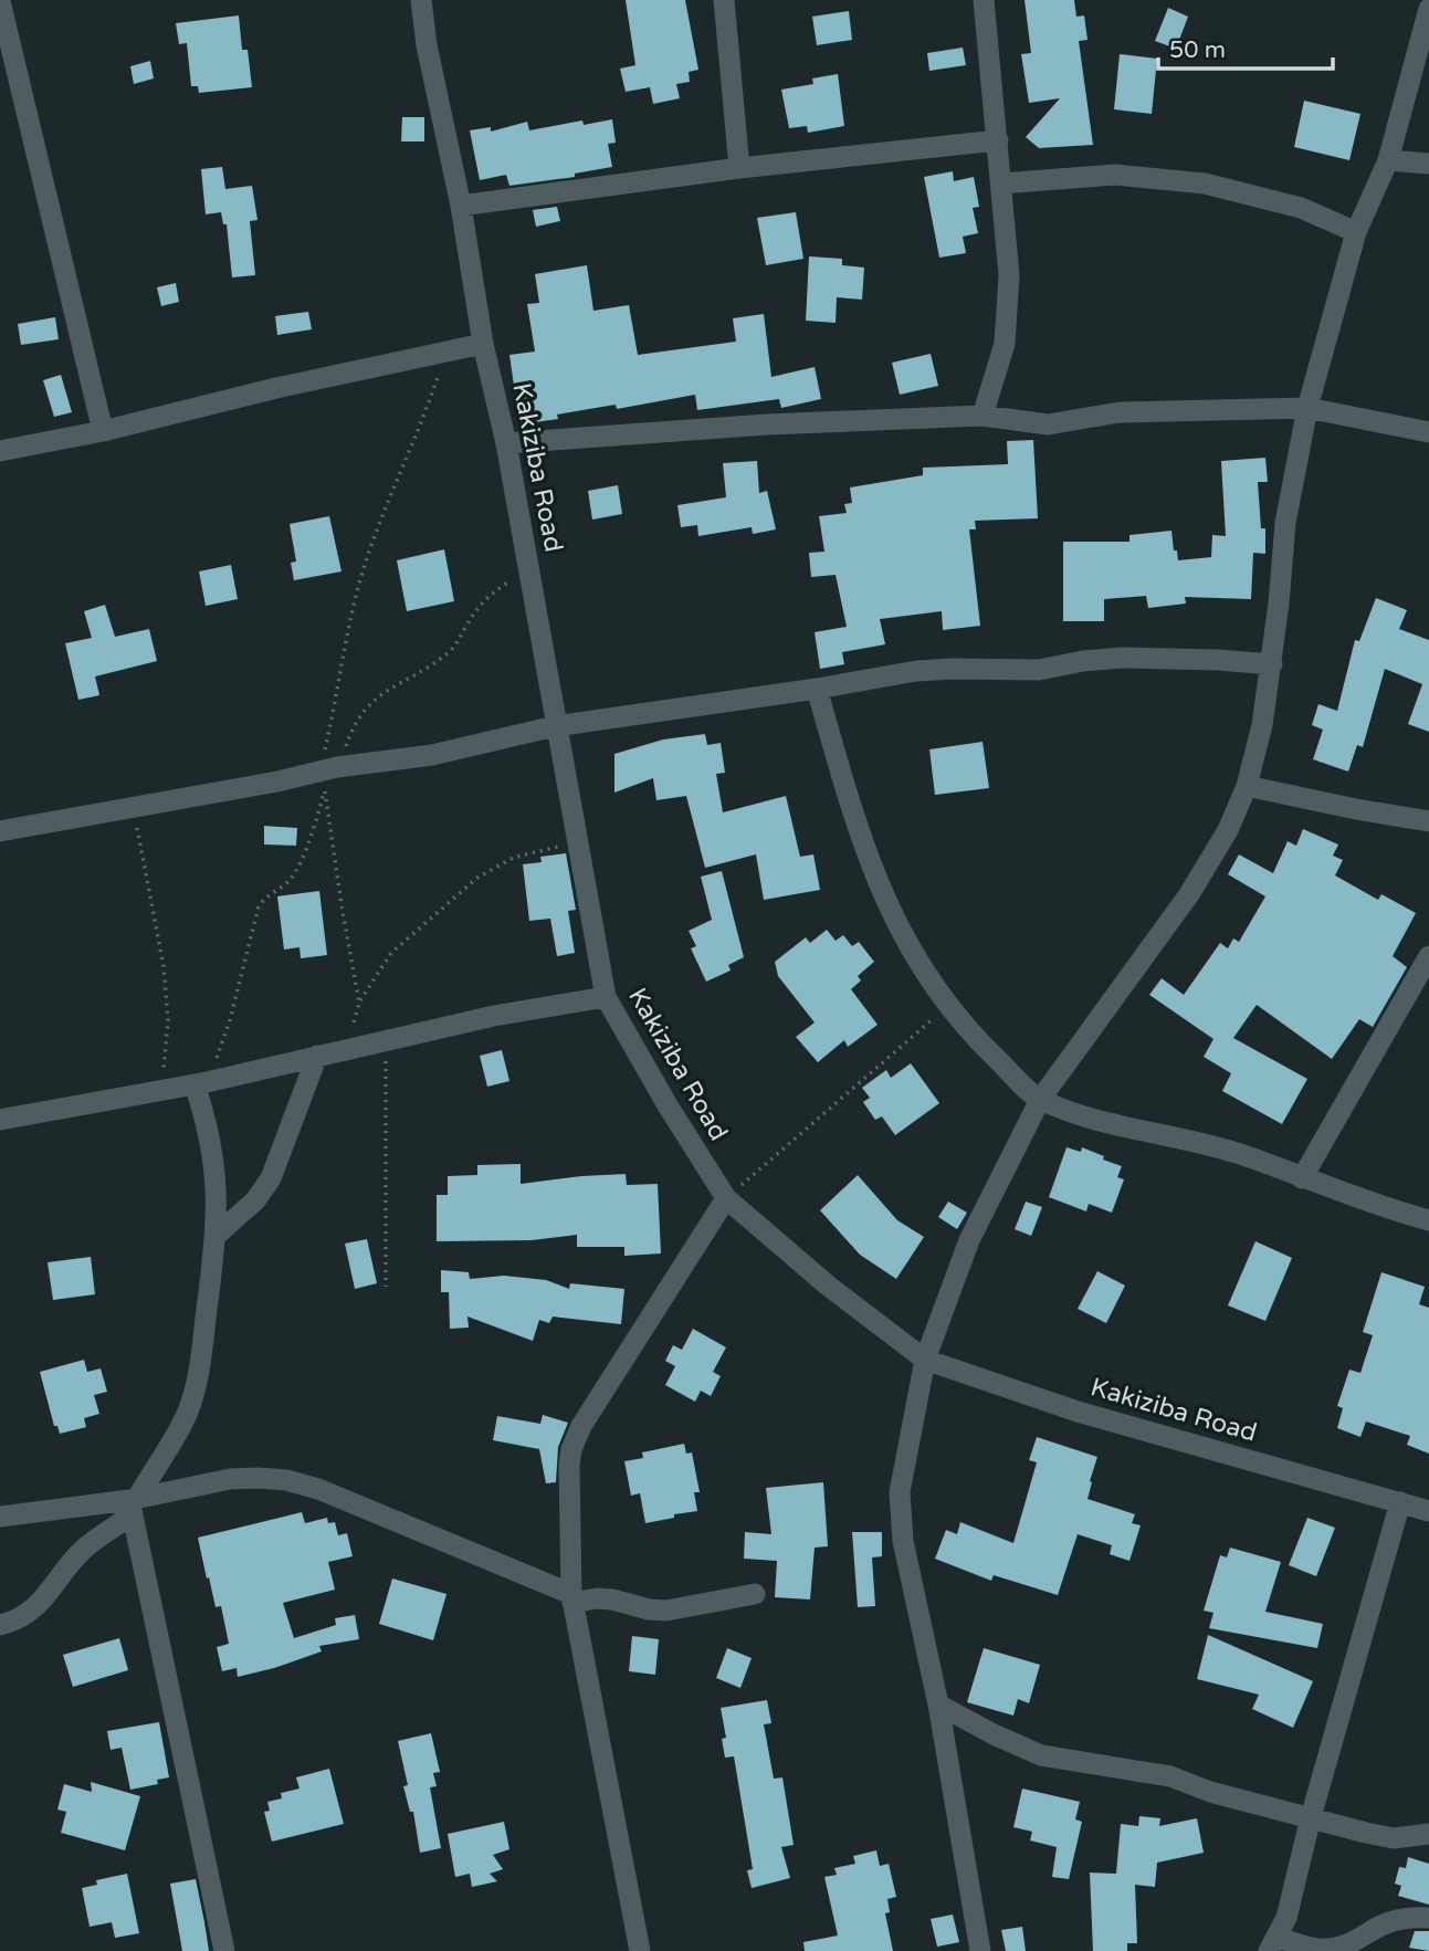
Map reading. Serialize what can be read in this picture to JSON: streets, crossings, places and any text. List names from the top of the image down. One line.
{"streets":{"street":["Kakiziba Road"]},"scale_bar":"50 m"}
